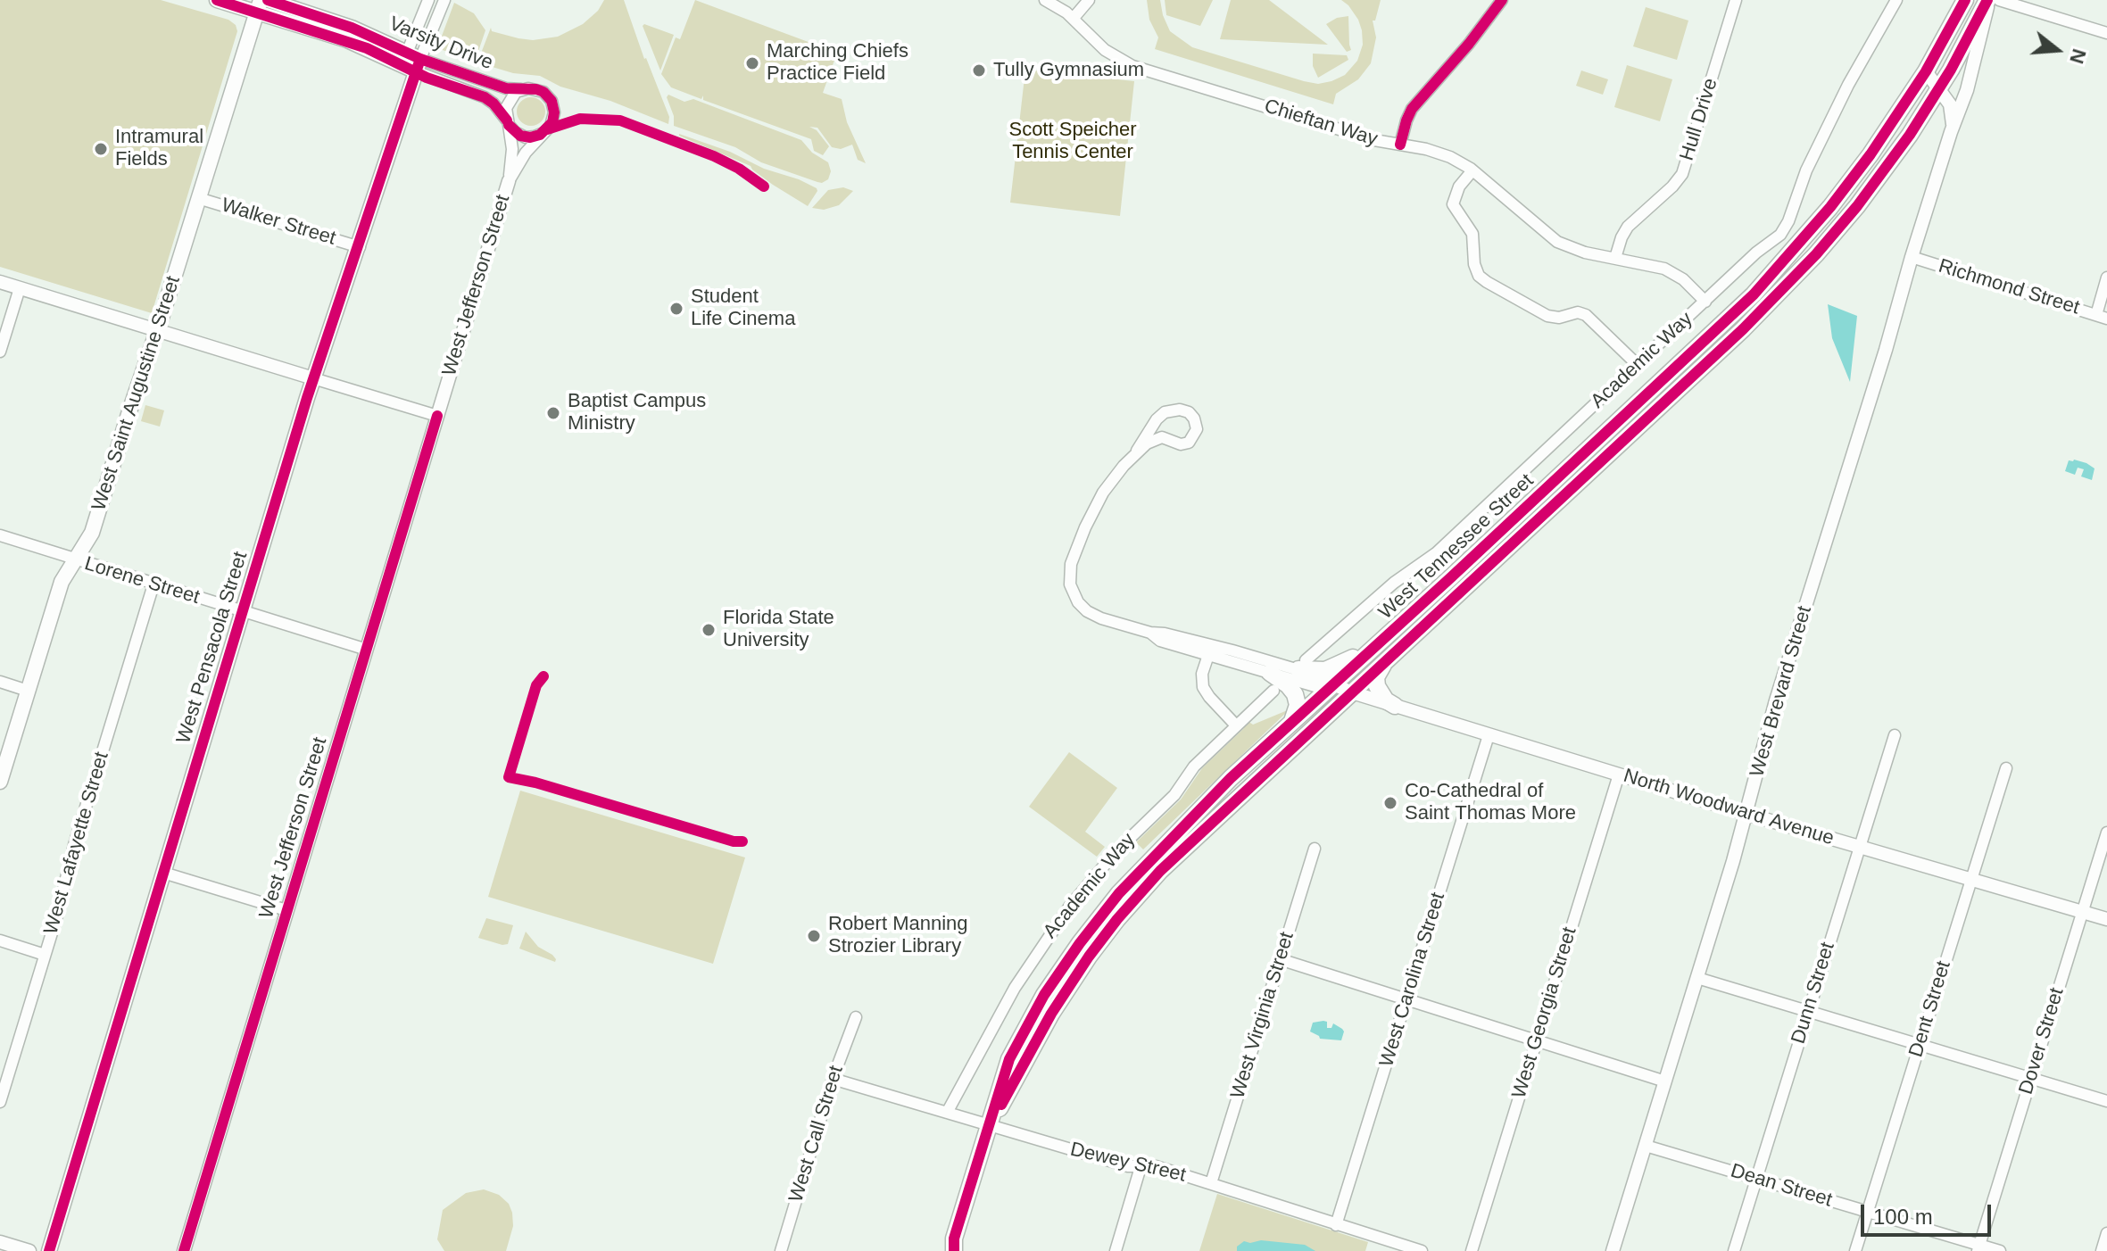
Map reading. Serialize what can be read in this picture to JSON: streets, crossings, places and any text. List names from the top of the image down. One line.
{"streets":{"main road":["Varsity Drive","West Saint Augustine Street","West Tennessee Street","West Pensacola Street"],"street":["Hull Drive","Chieftan Way","Walker Street","West Jefferson Street","Richmond Street","Academic Way","Lorene Street","West Brevard Street","North Woodward Avenue","West Lafayette Street","West Carolina Street","Dunn Street","Dent Street","West Georgia Street","West Virginia Street","Dover Street","West Call Street","Dewey Street","Dean Street"]},"crossings":[["Varsity Drive","West Jefferson Street"],["Varsity Drive","West Saint Augustine Street"],["Varsity Drive","West Pensacola Street"],["Hull Drive","Chieftan Way"],["Chieftan Way","Academic Way"],["Walker Street","West Saint Augustine Street"],["Walker Street","West Pensacola Street"],["West Jefferson Street","Lorene Street"],["Richmond Street","West Brevard Street"],["Academic Way","North Woodward Avenue"],["Academic Way","Dewey Street"],["West Saint Augustine Street","Lorene Street"],["West Tennessee Street","West Brevard Street"],["West Tennessee Street","North Woodward Avenue"],["West Tennessee Street","Dewey Street"],["Lorene Street","West Pensacola Street"],["Lorene Street","West Lafayette Street"],["West Brevard Street","North Woodward Avenue"],["West Brevard Street","Dean Street"],["North Woodward Avenue","West Carolina Street"],["North Woodward Avenue","Dunn Street"],["North Woodward Avenue","Dent Street"],["North Woodward Avenue","West Georgia Street"],["North Woodward Avenue","Dover Street"],["West Carolina Street","Dewey Street"],["Dunn Street","Dean Street"],["Dent Street","Dean Street"],["West Virginia Street","Dewey Street"],["Dover Street","Dean Street"],["West Call Street","Dewey Street"]],"parks":["Scott Speicher Tennis Center"],"places":["Marching Chiefs Practice Field","Tully Gymnasium","Intramural Fields","Student Life Cinema","Baptist Campus Ministry","Florida State University","Co-Cathedral of Saint Thomas More","Robert Manning Strozier Library"],"scale_bar":"100 m","north":"right"}
